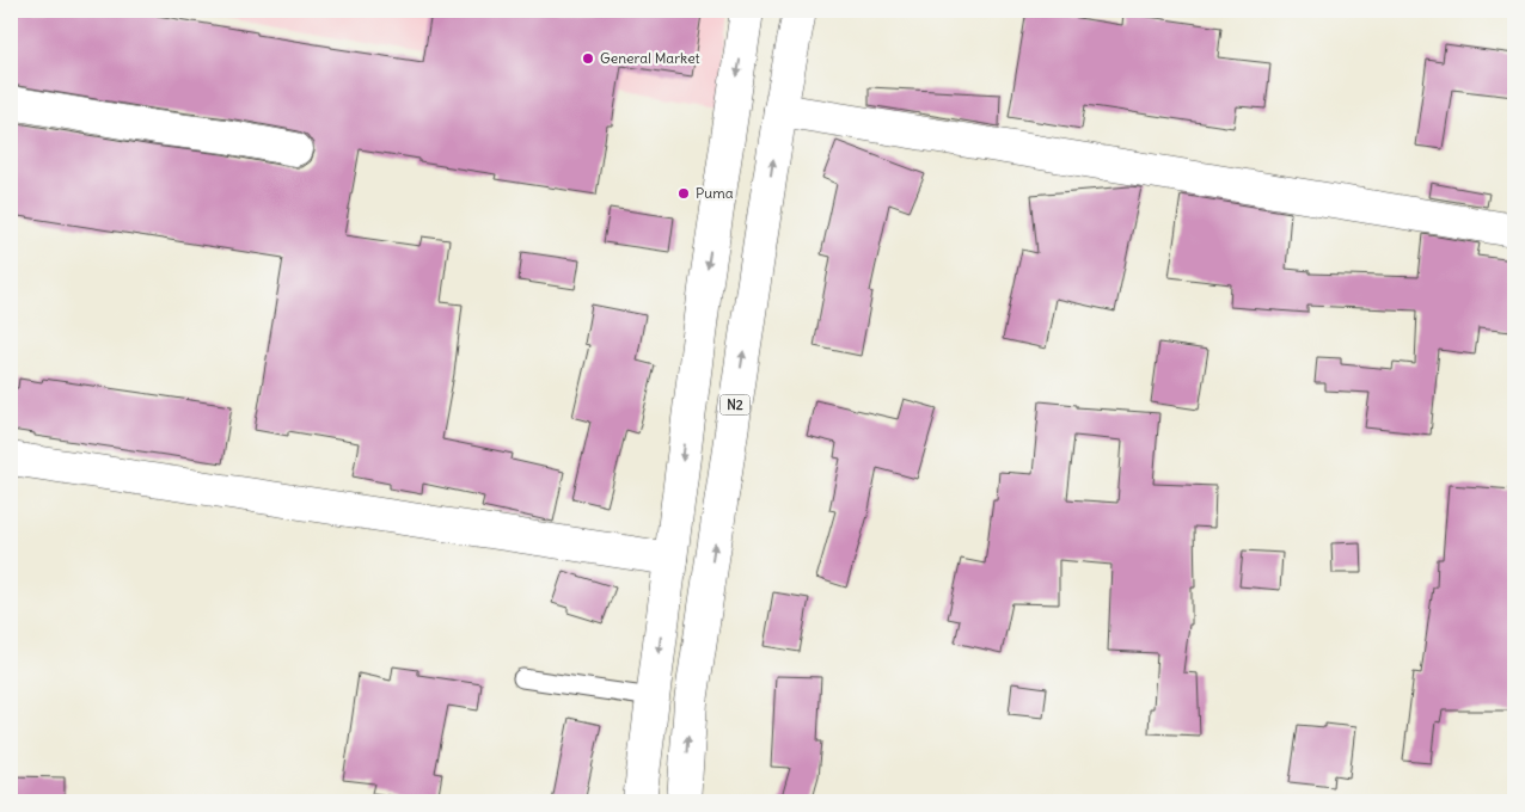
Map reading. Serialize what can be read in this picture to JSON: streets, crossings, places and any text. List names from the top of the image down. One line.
{"streets":{"main road":["N2"]},"places":["General Market","Puma"]}
